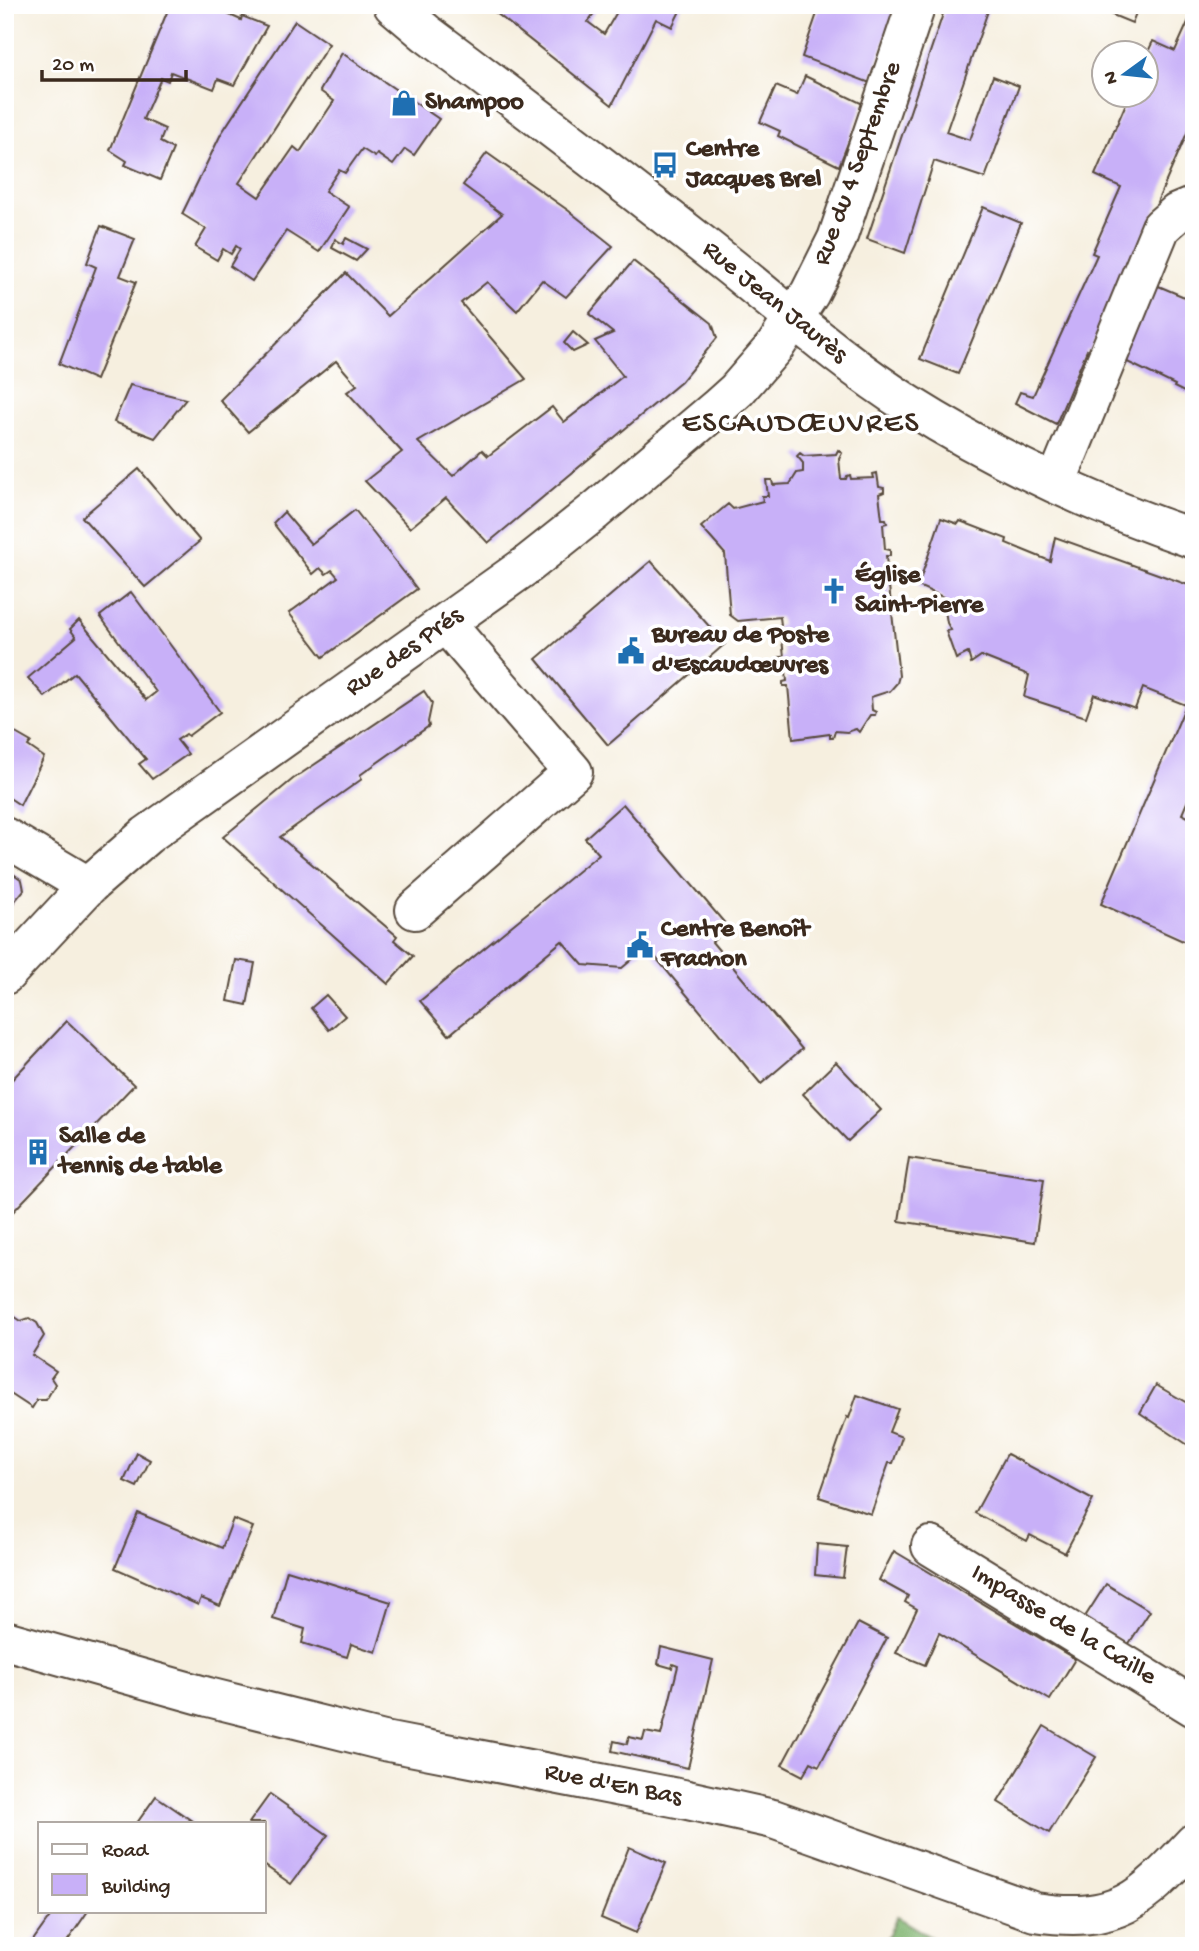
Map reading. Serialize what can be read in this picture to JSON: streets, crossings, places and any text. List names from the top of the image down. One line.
{"streets":{"street":["Rue du 4 Septembre","Rue Jean Jaurès","Rue des Prés","Impasse de la Caille","Rue d'En Bas"]},"crossings":[["Rue du 4 Septembre","Rue Jean Jaurès"],["Rue du 4 Septembre","Rue des Prés"],["Rue Jean Jaurès","Rue des Prés"]],"districts":["ESCAUDŒUVRES"],"places":{"shop":["Shampoo"],"bus stop":["Centre Jacques Brel"],"church":["Église Saint-Pierre"],"public building":["Bureau de Poste d'Escaudœuvres","Centre Benoît Frachon"],"building":["Salle de tennis de table"]},"legend":["Road","Building"],"scale_bar":"20 m","north":"left"}
